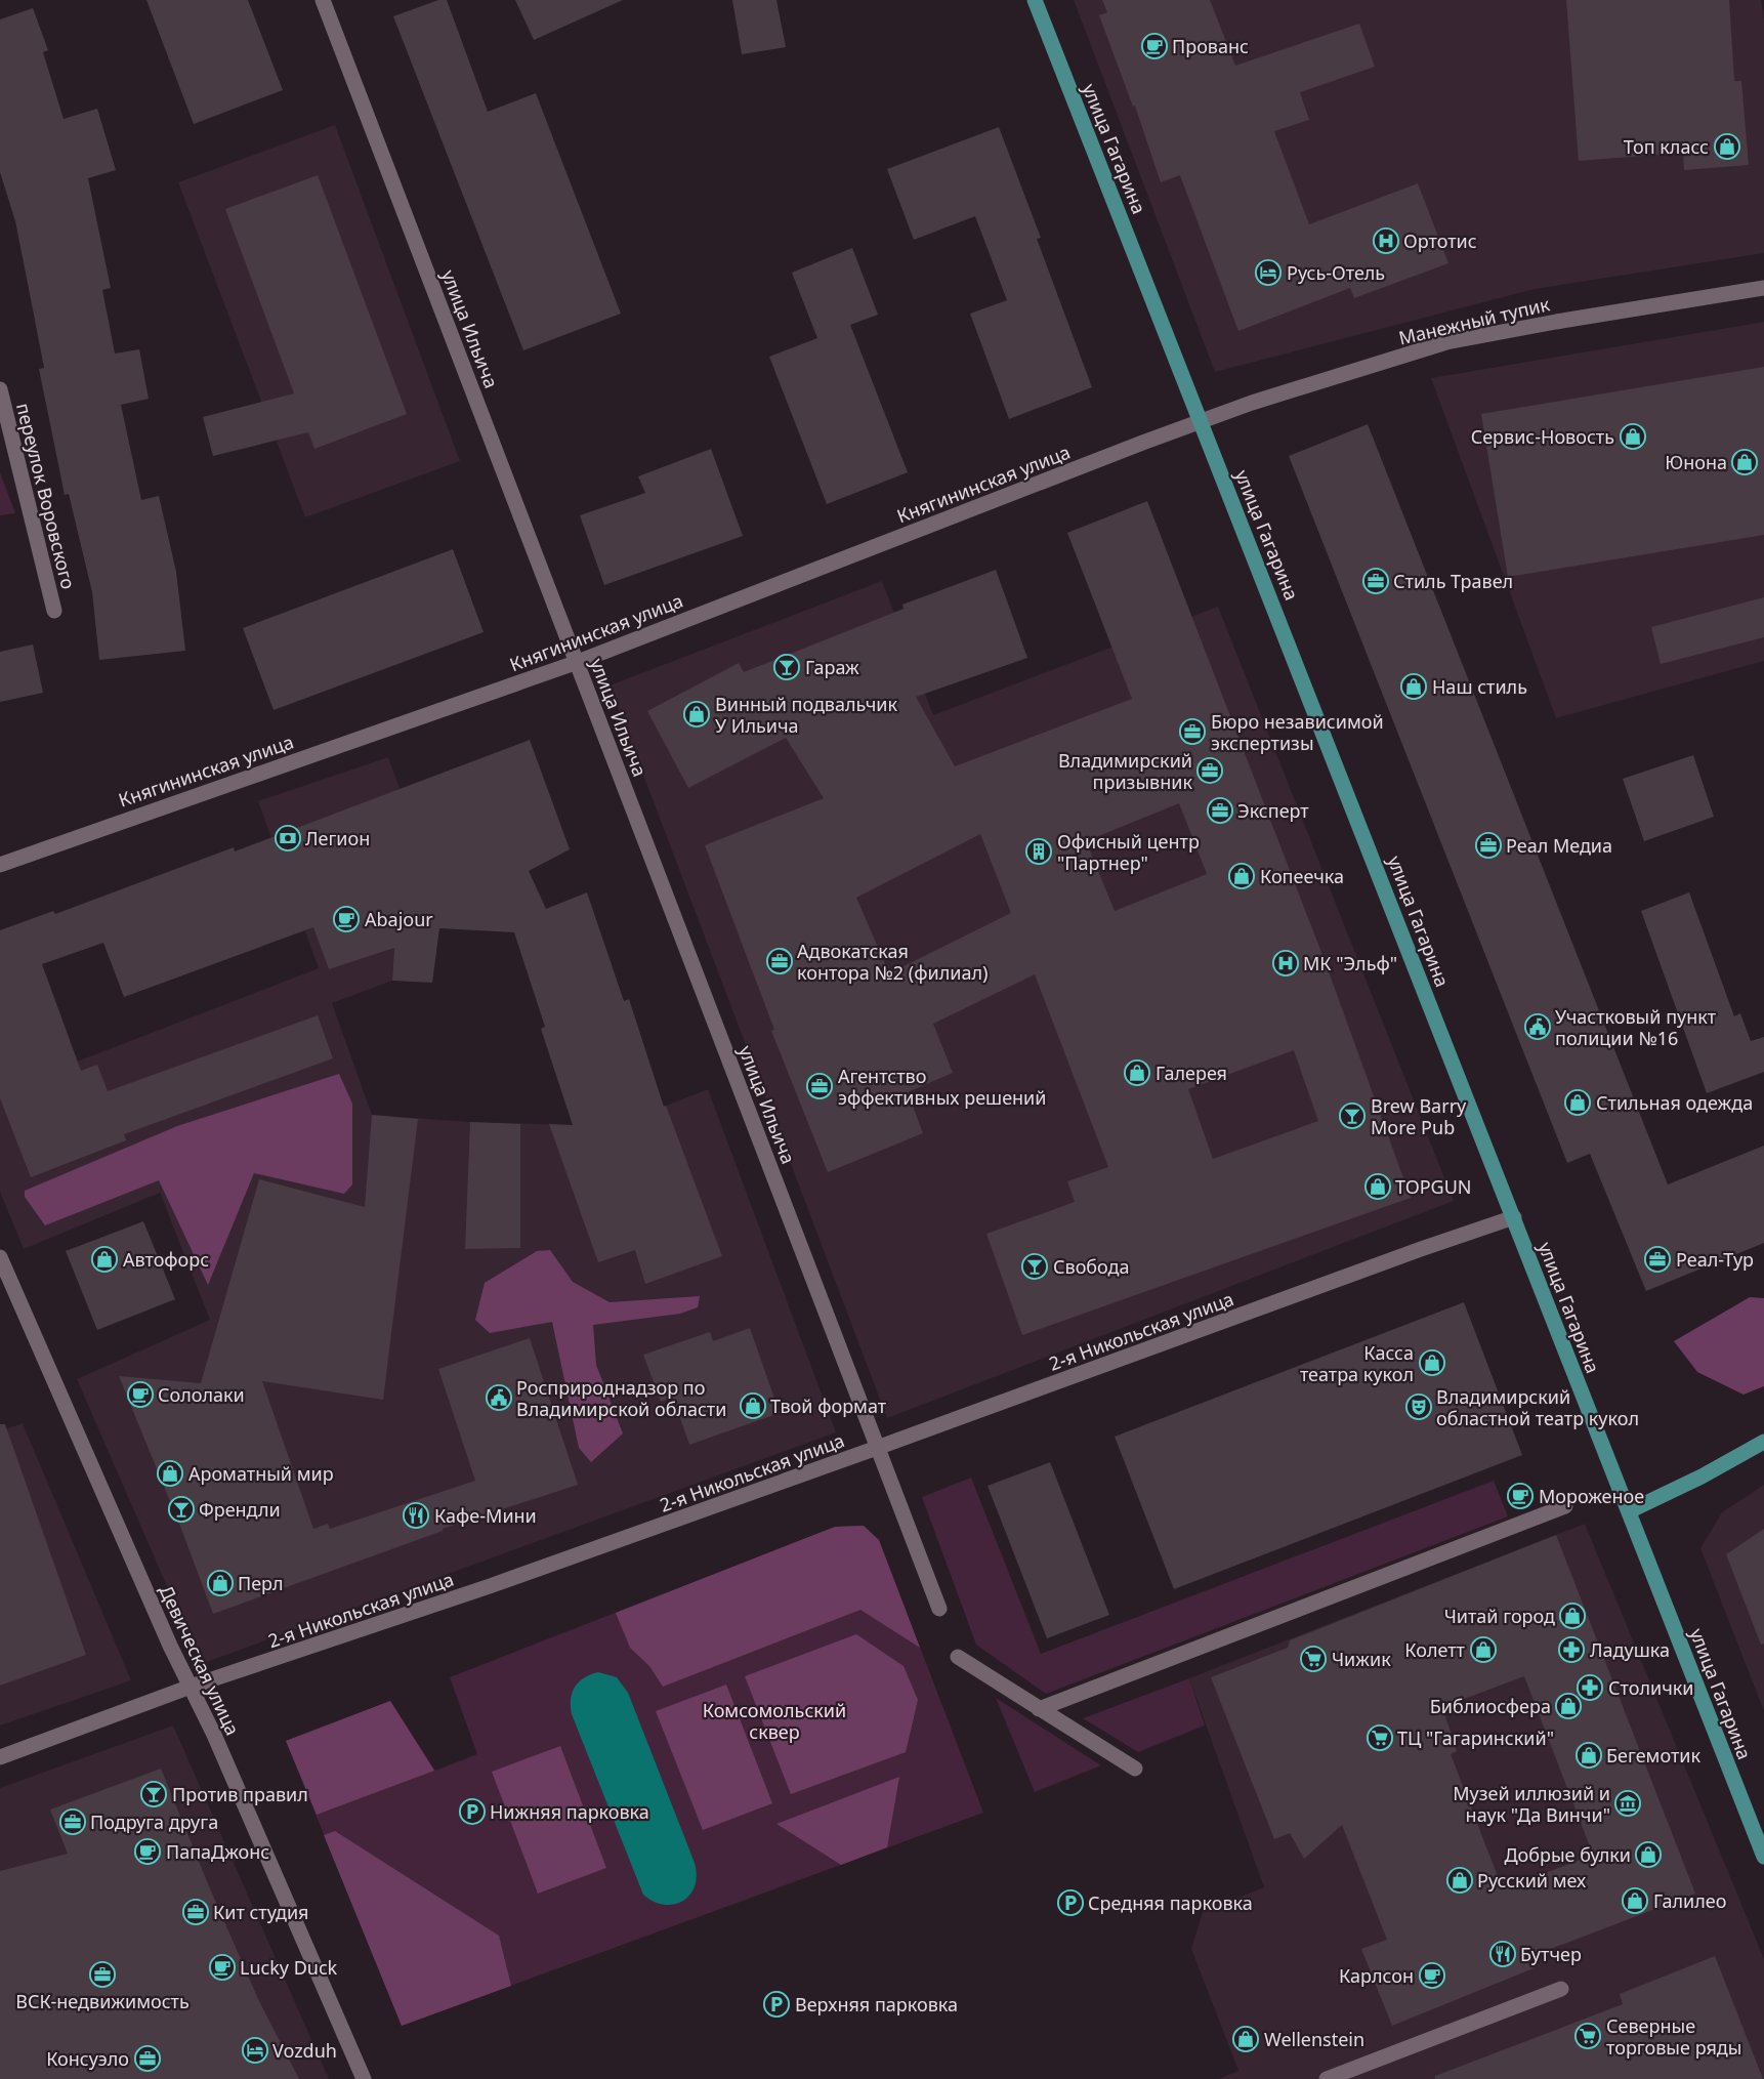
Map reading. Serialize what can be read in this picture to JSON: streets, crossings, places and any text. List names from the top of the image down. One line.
{"streets":{"main road":["улица Гагарина"],"street":["Манежный тупик","улица Ильича","Княгининская улица","переулок Воровского","2-я Никольская улица","Девическая улица"]},"crossings":[["улица Гагарина","Манежный тупик"],["улица Гагарина","Княгининская улица"],["улица Гагарина","2-я Никольская улица"],["Манежный тупик","Княгининская улица"],["улица Ильича","Княгининская улица"],["улица Ильича","2-я Никольская улица"],["2-я Никольская улица","Девическая улица"]],"parks":["Комсомольский сквер"],"places":{"cafe":["Прованс","Abajour","Сололаки","Мороженое","ПапаДжонс","Lucky Duck","Карлсон"],"shop":["Топ класс","Сервис-Новость","Юнона","Наш стиль","Винный подвальчик У Ильича","Копеечка","Галерея","Стильная одежда","TOPGUN","Автофорс","Касса театра кукол","Твой формат","Ароматный мир","Перл","Читай город","Колетт","Библиосфера","Бегемотик","Добрые булки","Русский мех","Галилео","Wellenstein"],"hospital":["Ортотис","МК \"Эльф\""],"hotel":["Русь-Отель","Vozduh"],"office":["Стиль Травел","Бюро независимой экспертизы","Владимирский призывник","Эксперт","Реал Медиа","Адвокатская контора №2 (филиал)","Агентство эффективных решений","Реал-Тур","Подруга друга","Кит студия","ВСК-недвижимость","Консуэло"],"bar":["Гараж","Brew Barry More Pub","Свобода","Френдли","Против правил"],"bank":["Легион"],"building":["Офисный центр \"Партнер\""],"public building":["Участковый пункт полиции №16","Росприроднадзор по Владимирской области"],"theatre":["Владимирский областной театр кукол"],"restaurant":["Кафе-Мини","Бутчер"],"pharmacy":["Ладушка","Столички"],"supermarket":["Чижик","ТЦ \"Гагаринский\"","Северные торговые ряды"],"museum":["Музей иллюзий и наук \"Да Винчи\""],"parking":["Нижняя парковка","Средняя парковка","Верхняя парковка"]}}
